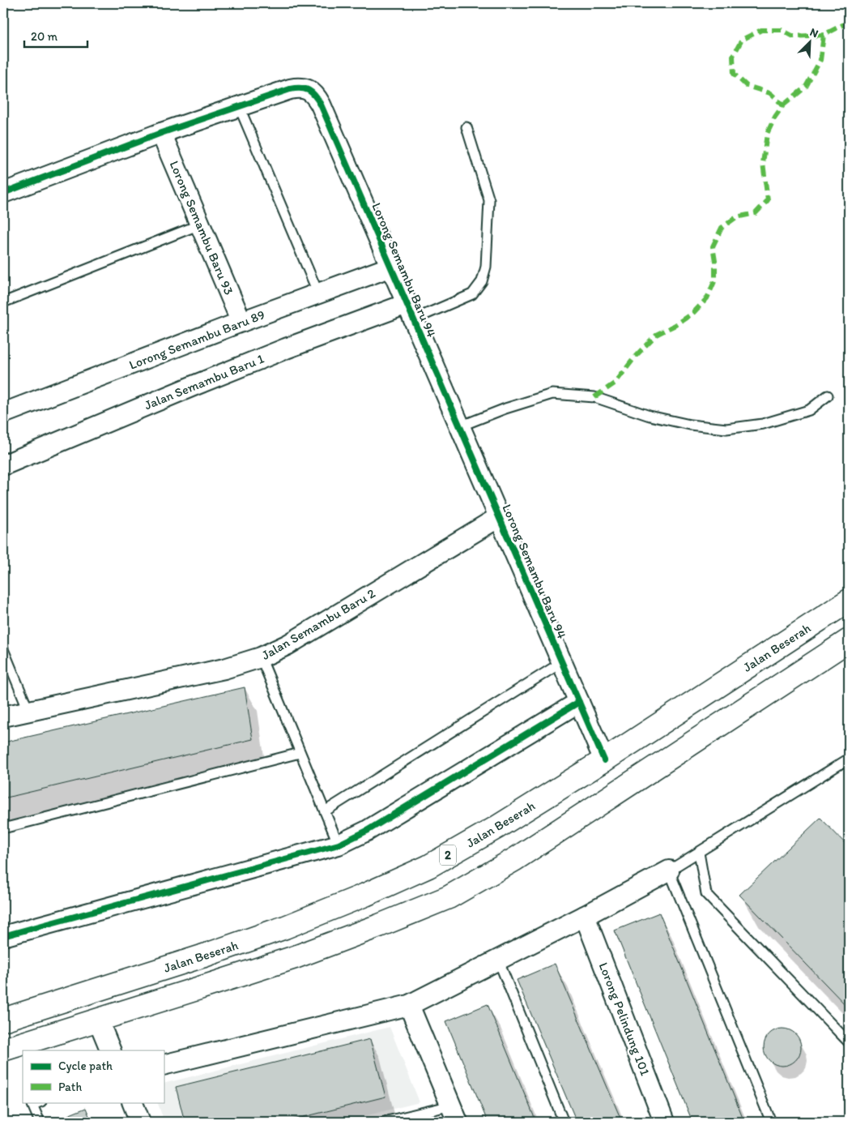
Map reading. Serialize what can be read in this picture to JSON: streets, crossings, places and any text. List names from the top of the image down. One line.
{"streets":{"highway":["Jalan Beserah","2"],"street":["Lorong Semambu Baru 93","Lorong Semambu Baru 94","Lorong Semambu Baru 89","Jalan Semambu Baru 1","Jalan Semambu Baru 2","Lorong Pelindung 101"]},"crossings":[["Lorong Semambu Baru 93","Lorong Semambu Baru 94"],["Lorong Semambu Baru 93","Lorong Semambu Baru 89"],["Lorong Semambu Baru 94","Lorong Semambu Baru 89"],["Lorong Semambu Baru 94","Jalan Semambu Baru 1"],["Lorong Semambu Baru 94","Jalan Semambu Baru 2"],["Lorong Semambu Baru 94","Jalan Beserah"]],"legend":["Cycle path","Path"],"scale_bar":"20 m","north":"top right"}
